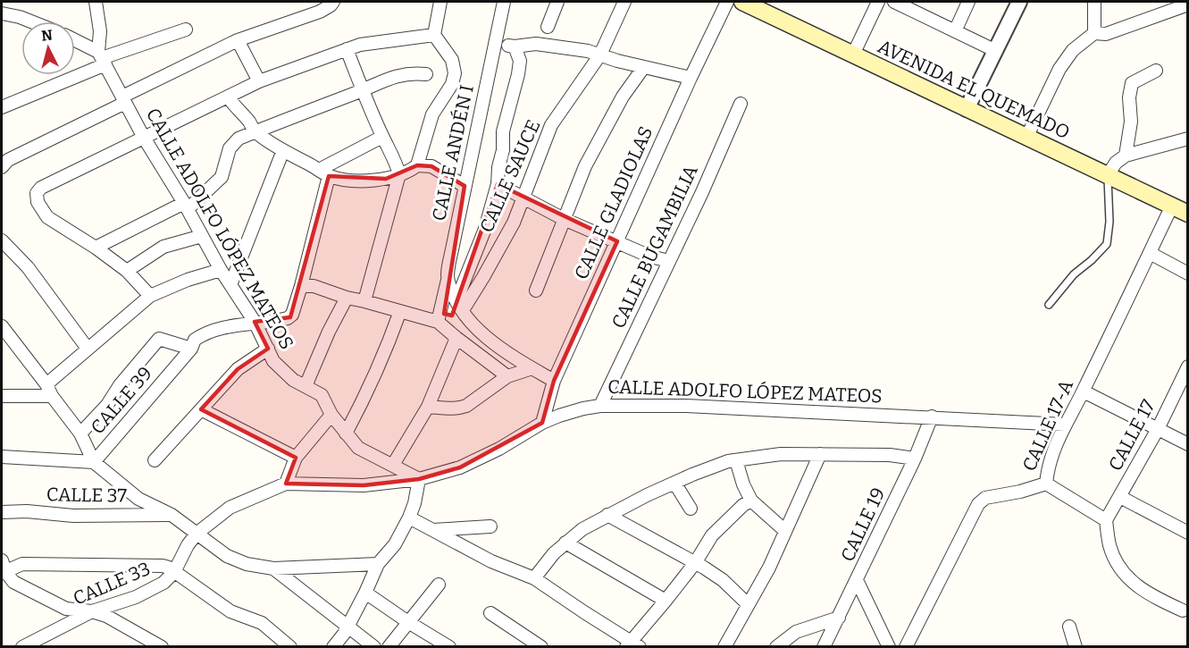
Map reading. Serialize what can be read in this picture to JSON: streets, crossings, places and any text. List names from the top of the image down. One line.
{"streets":{"main road":["AVENIDA EL QUEMADO"],"street":["CALLE ANDÉN I","CALLE SAUCE","CALLE GLADIOLAS","CALLE ADOLFO LÓPEZ MATEOS","CALLE BUGAMBILIA","CALLE 39","CALLE 17-A","CALLE 17","CALLE 37","CALLE 19","CALLE 33"]},"crossings":[["AVENIDA EL QUEMADO","CALLE 17-A"],["CALLE GLADIOLAS","CALLE ADOLFO LÓPEZ MATEOS"],["CALLE ADOLFO LÓPEZ MATEOS","CALLE BUGAMBILIA"],["CALLE ADOLFO LÓPEZ MATEOS","CALLE 39"],["CALLE ADOLFO LÓPEZ MATEOS","CALLE 17-A"],["CALLE ADOLFO LÓPEZ MATEOS","CALLE 19"]],"north":"top"}
